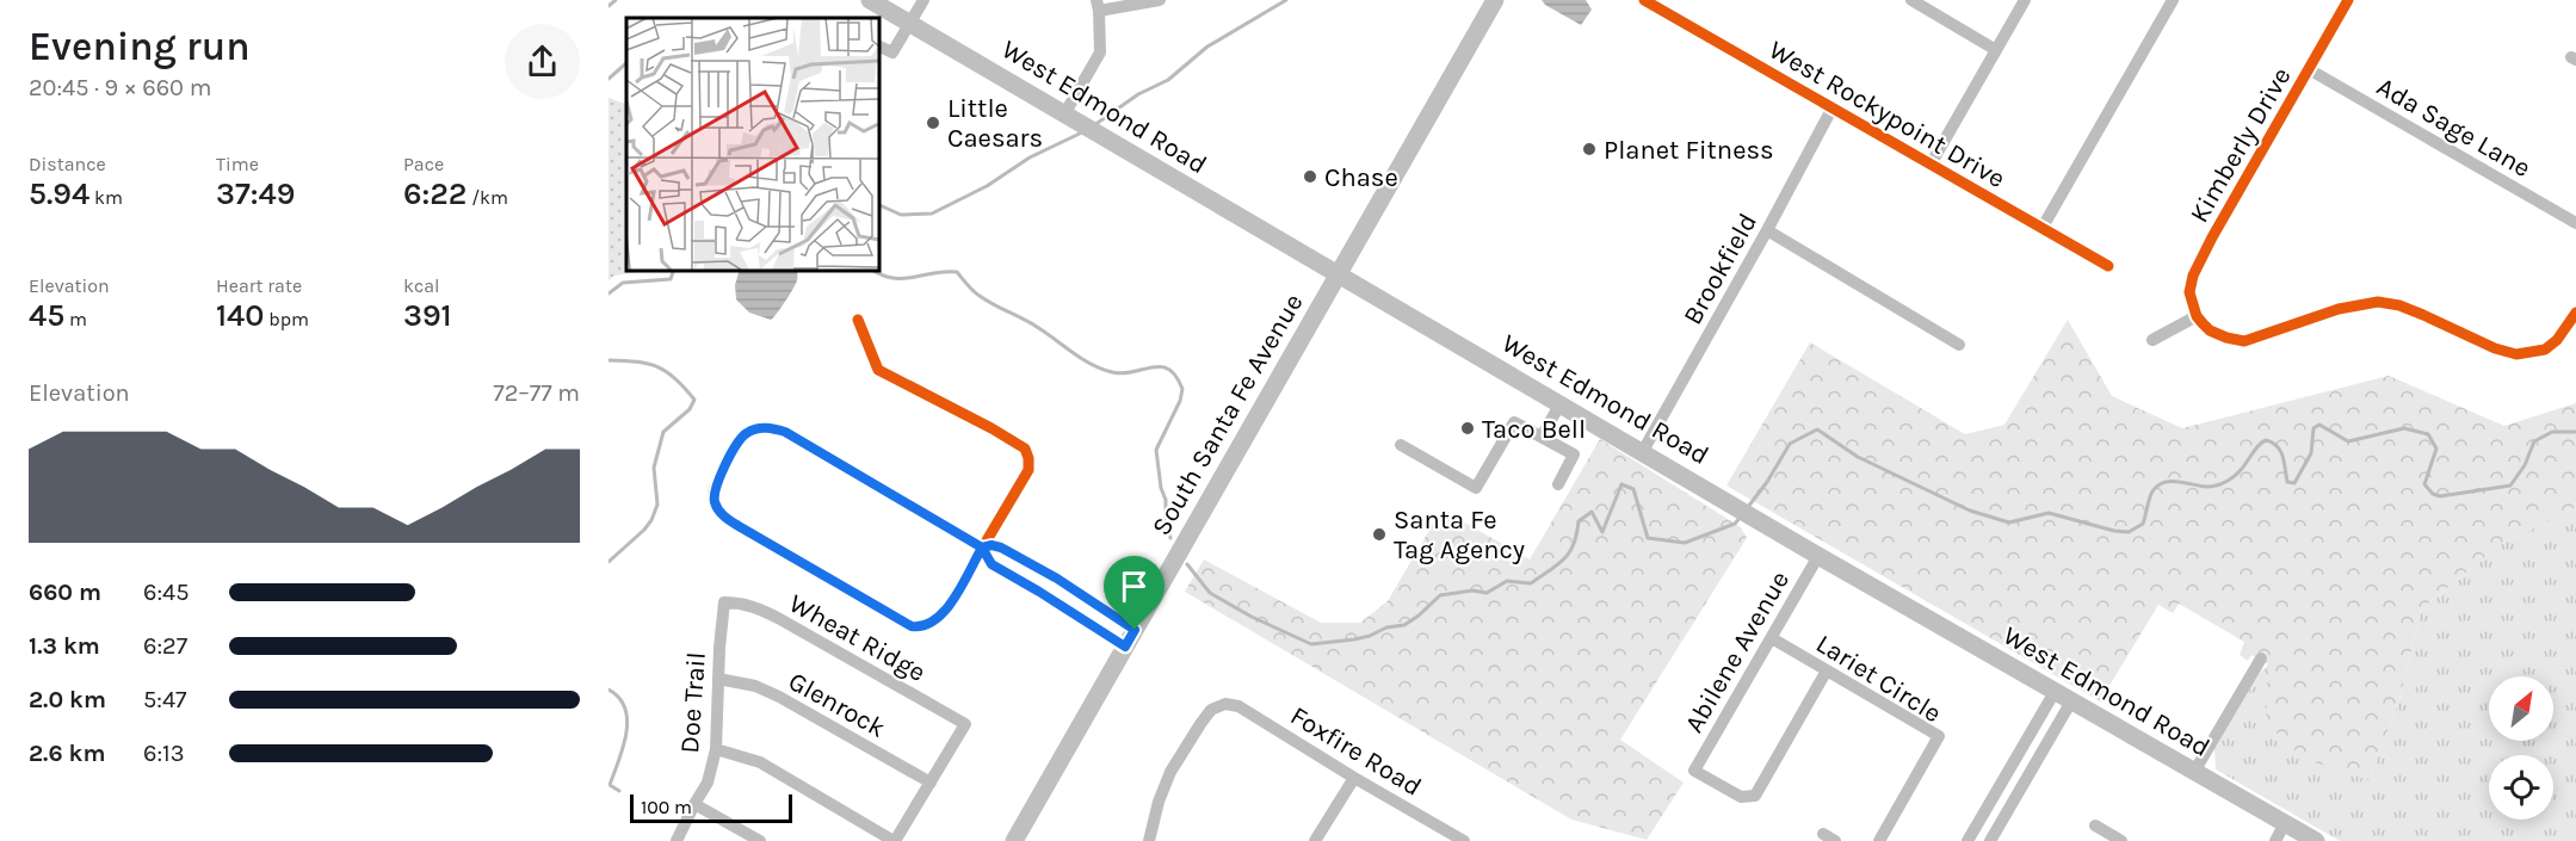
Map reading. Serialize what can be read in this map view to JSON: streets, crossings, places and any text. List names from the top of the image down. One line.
{"streets":{"main road":["West Edmond Road","South Santa Fe Avenue"],"street":["West Rockypoint Drive","Ada Sage Lane","Kimberly Drive","Brookfield","Wheat Ridge","Abilene Avenue","Lariet Circle","Doe Trail","Glenrock","Foxfire Road"]},"crossings":[["West Edmond Road","Brookfield"],["West Edmond Road","South Santa Fe Avenue"],["West Edmond Road","Abilene Avenue"],["West Rockypoint Drive","Brookfield"],["Ada Sage Lane","Kimberly Drive"],["Wheat Ridge","Doe Trail"],["Wheat Ridge","Glenrock"],["Abilene Avenue","Lariet Circle"],["Doe Trail","Glenrock"]],"places":["Little Caesars","Planet Fitness","Chase","Taco Bell","Santa Fe Tag Agency"],"scale_bar":"100 m","north":"top right","page":{"heading":["Evening run","20:45 · 9 × 660 m"],"stats":[["Distance","5.94 km"],["Time","37:49"],["Pace","6:22 /km"],["Elevation","45 m"],["Heart rate","140 bpm"],["kcal","391"]],"chart":["Elevation","72–77 m"],"list":[{"name":"660 m","note":"6:45"},{"name":"1.3 km","note":"6:27"},{"name":"2.0 km","note":"5:47"},{"name":"2.6 km","note":"6:13"}],"scale":"100 m"}}
